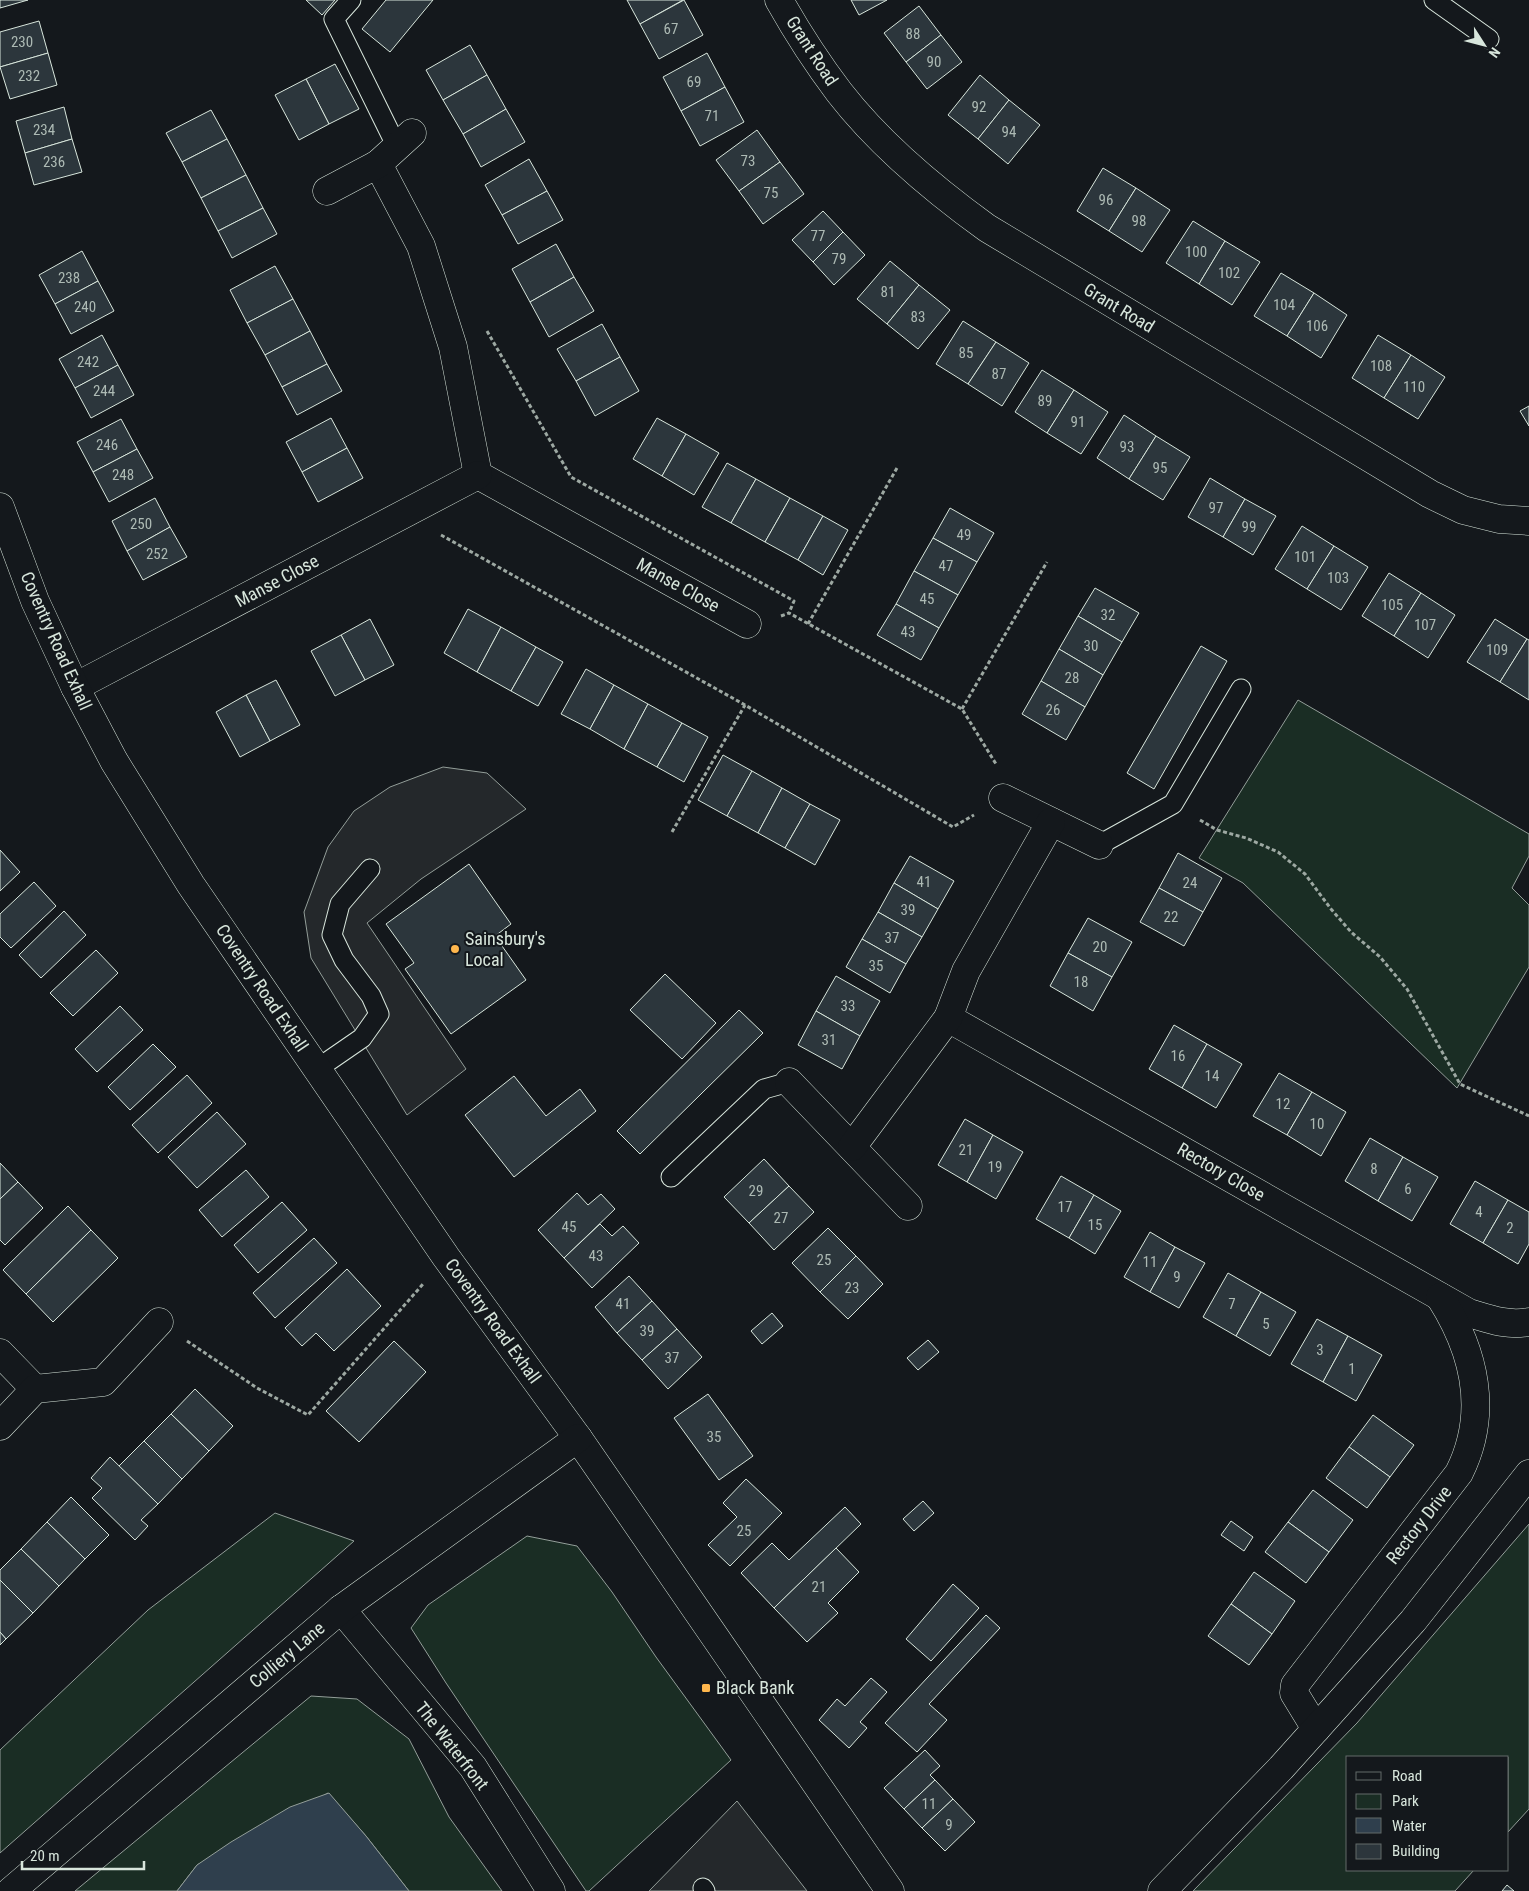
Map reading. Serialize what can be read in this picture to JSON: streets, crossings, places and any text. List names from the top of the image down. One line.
{"streets":{"street":["Grant Road","Manse Close","Coventry Road Exhall","Rectory Close","Rectory Drive","Colliery Lane","The Waterfront"]},"crossings":[["Manse Close","Coventry Road Exhall"],["Coventry Road Exhall","Colliery Lane"],["Rectory Close","Rectory Drive"],["Colliery Lane","The Waterfront"]],"places":{"other":["Sainsbury's Local"],"transit":["Black Bank"]},"house_numbers":["67","88","230","90","232","69","92","71","234","94","73","236","75","96","98","77","100","79","102","238","81","104","240","83","106","85","242","108","87","110","244","89","91","246","93","95","248","97","250","99","49","252","101","47","103","45","105","32","107","43","30","109","28","26","41","24","39","22","37","20","35","18","33","31","16","14","12","10","21","19","8","6","29","17","4","27","15","45","2","43","25","11","9","23","41","7","5","39","3","37","1","35","25","21","11","9"],"legend":["Road","Park","Water","Building"],"scale_bar":"20 m","north":"bottom right"}
